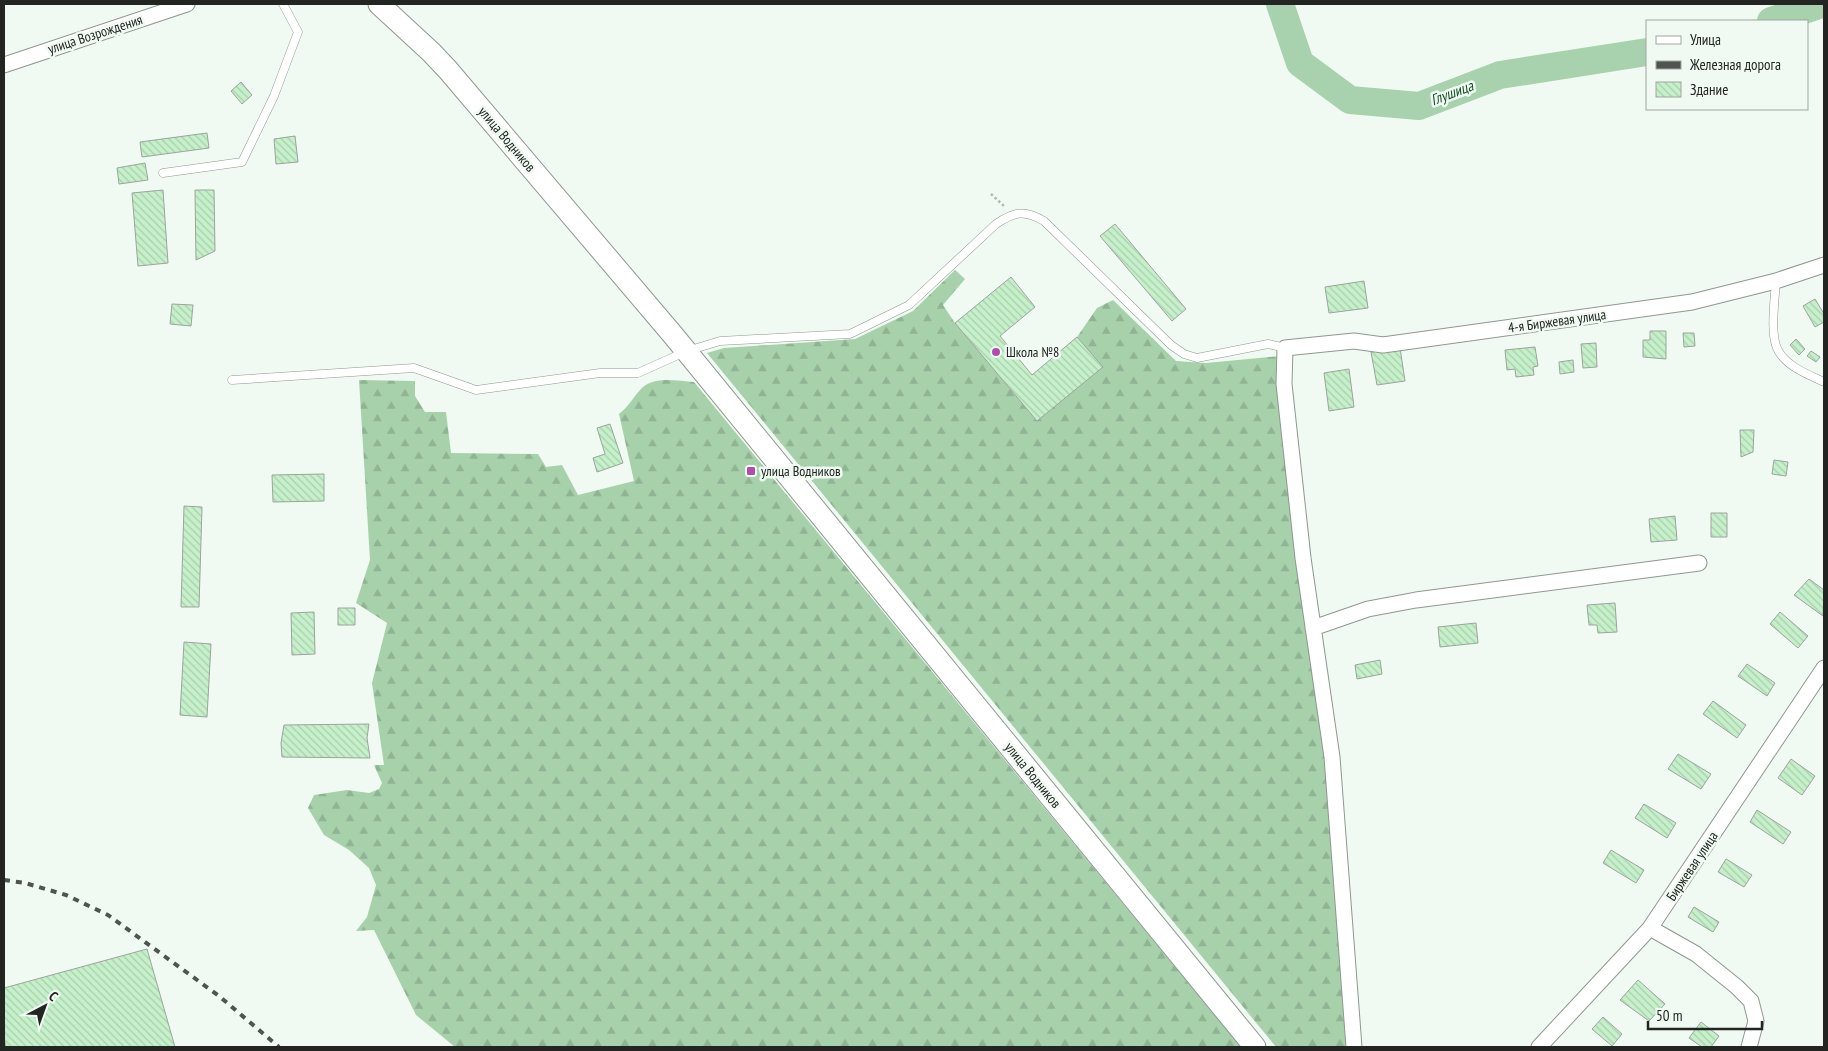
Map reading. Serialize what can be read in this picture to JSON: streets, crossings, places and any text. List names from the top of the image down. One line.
{"streets":{"main road":["улица Водников"],"street":["улица Возрождения","4-я Биржевая улица","Биржевая улица"]},"water":["Глушица"],"places":{"other":["Школа №8"],"transit":["улица Водников"]},"legend":["Улица","Железная дорога","Здание"],"scale_bar":"50 m","north":"top right"}
